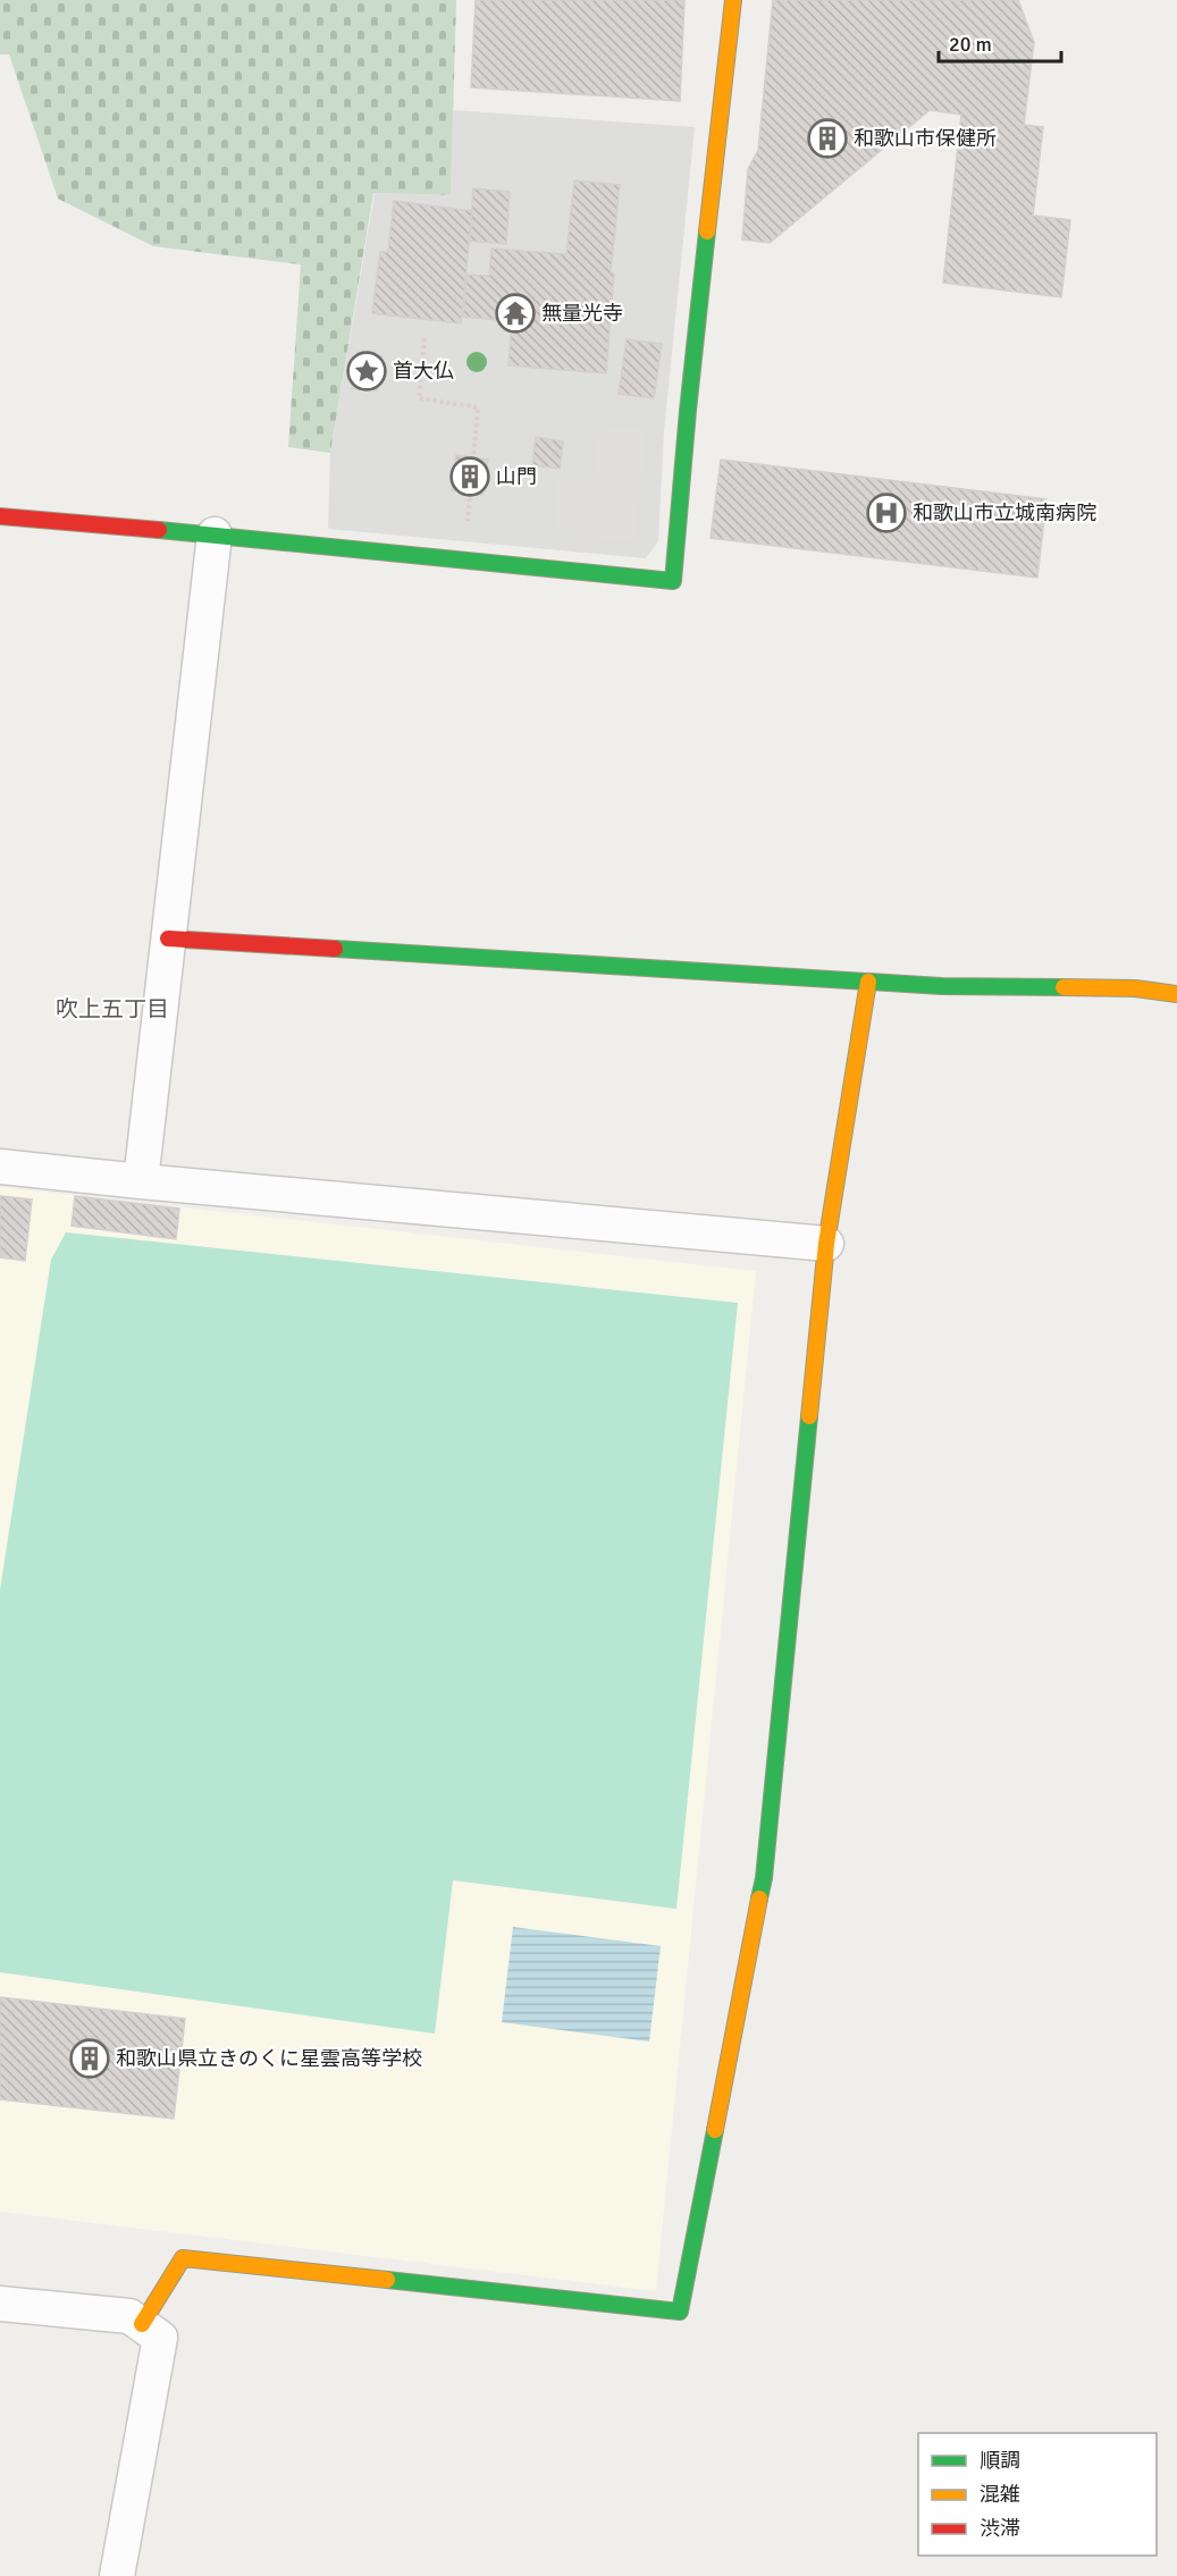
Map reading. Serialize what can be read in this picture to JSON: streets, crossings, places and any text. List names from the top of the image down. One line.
{"districts":["吹上五丁目"],"places":{"building":["和歌山市保健所","山門","和歌山県立きのくに星雲高等学校"],"temple":["無量光寺"],"place":["首大仏"],"hospital":["和歌山市立城南病院"]},"legend":["順調","混雑","渋滞"],"scale_bar":"20 m"}
